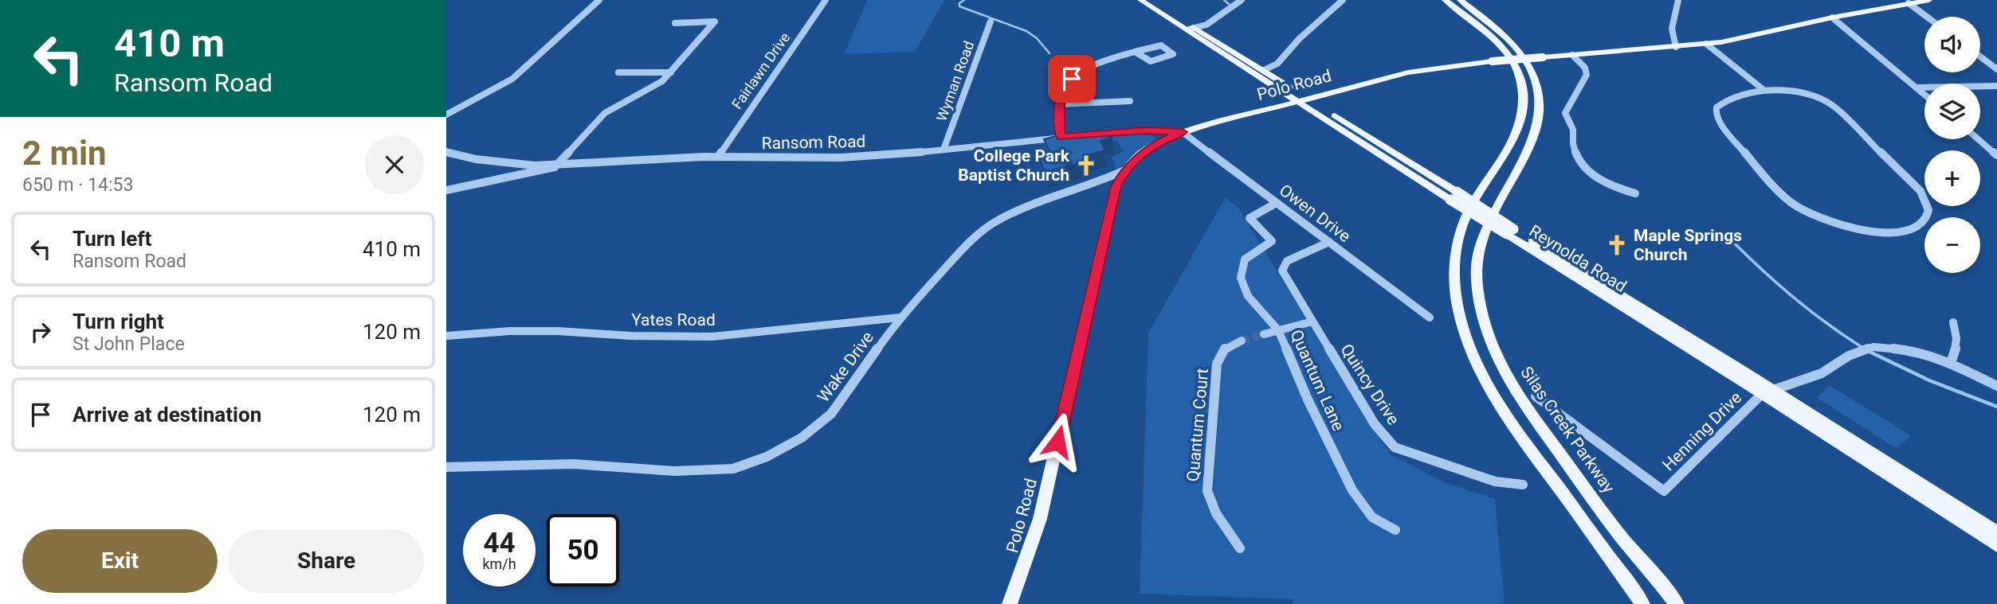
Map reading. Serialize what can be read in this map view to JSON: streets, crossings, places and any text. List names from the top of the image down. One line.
{"streets":{"main road":["Polo Road","Reynolda Road","Silas Creek Parkway"],"street":["Fairlawn Drive","Wyman Road","Ransom Road","Owen Drive","Yates Road","Wake Drive","Quantum Lane","Quincy Drive","Quantum Court","Henning Drive"]},"crossings":[["Fairlawn Drive","Ransom Road"],["Wyman Road","Ransom Road"],["Polo Road","Owen Drive"],["Polo Road","Reynolda Road"],["Polo Road","Wake Drive"],["Owen Drive","Quantum Lane"],["Owen Drive","Quincy Drive"],["Reynolda Road","Henning Drive"],["Yates Road","Wake Drive"]],"places":{"church":["College Park Baptist Church","Maple Springs Church"]},"page":{"turn":["410 m","Ransom Road"],"map_buttons":["+","−"],"heading":["2 min","650 m · 14:53"],"list":[{"name":"Turn left","note":"Ransom Road","value":"410 m"},{"name":"Turn right","note":"St John Place","value":"120 m"},{"name":"Arrive at destination","value":"120 m"}],"speed":"44 km/h","limit":"50","buttons":["Exit","Share"]}}
